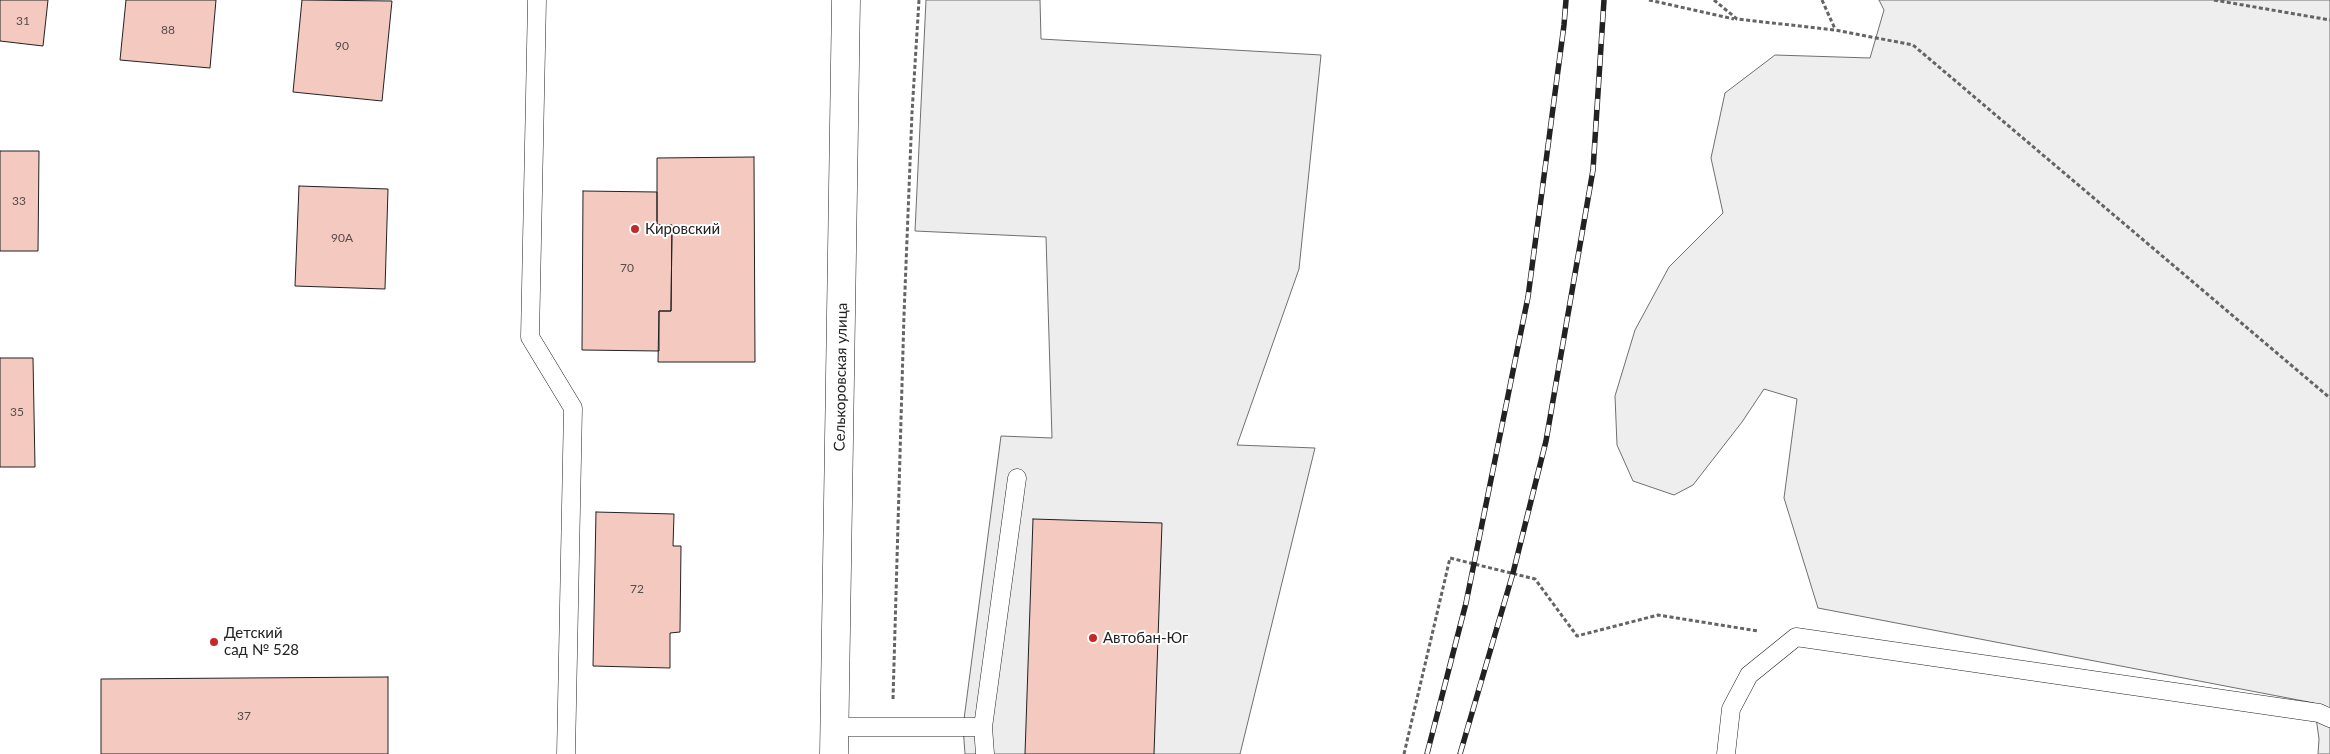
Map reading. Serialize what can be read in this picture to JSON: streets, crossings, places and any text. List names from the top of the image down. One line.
{"streets":{"main road":["Селькоровская улица"]},"places":["Кировский","Автобан-Юг","Детский сад № 528"],"house_numbers":["31","88","90","33","90А","70","35","72","37"]}
